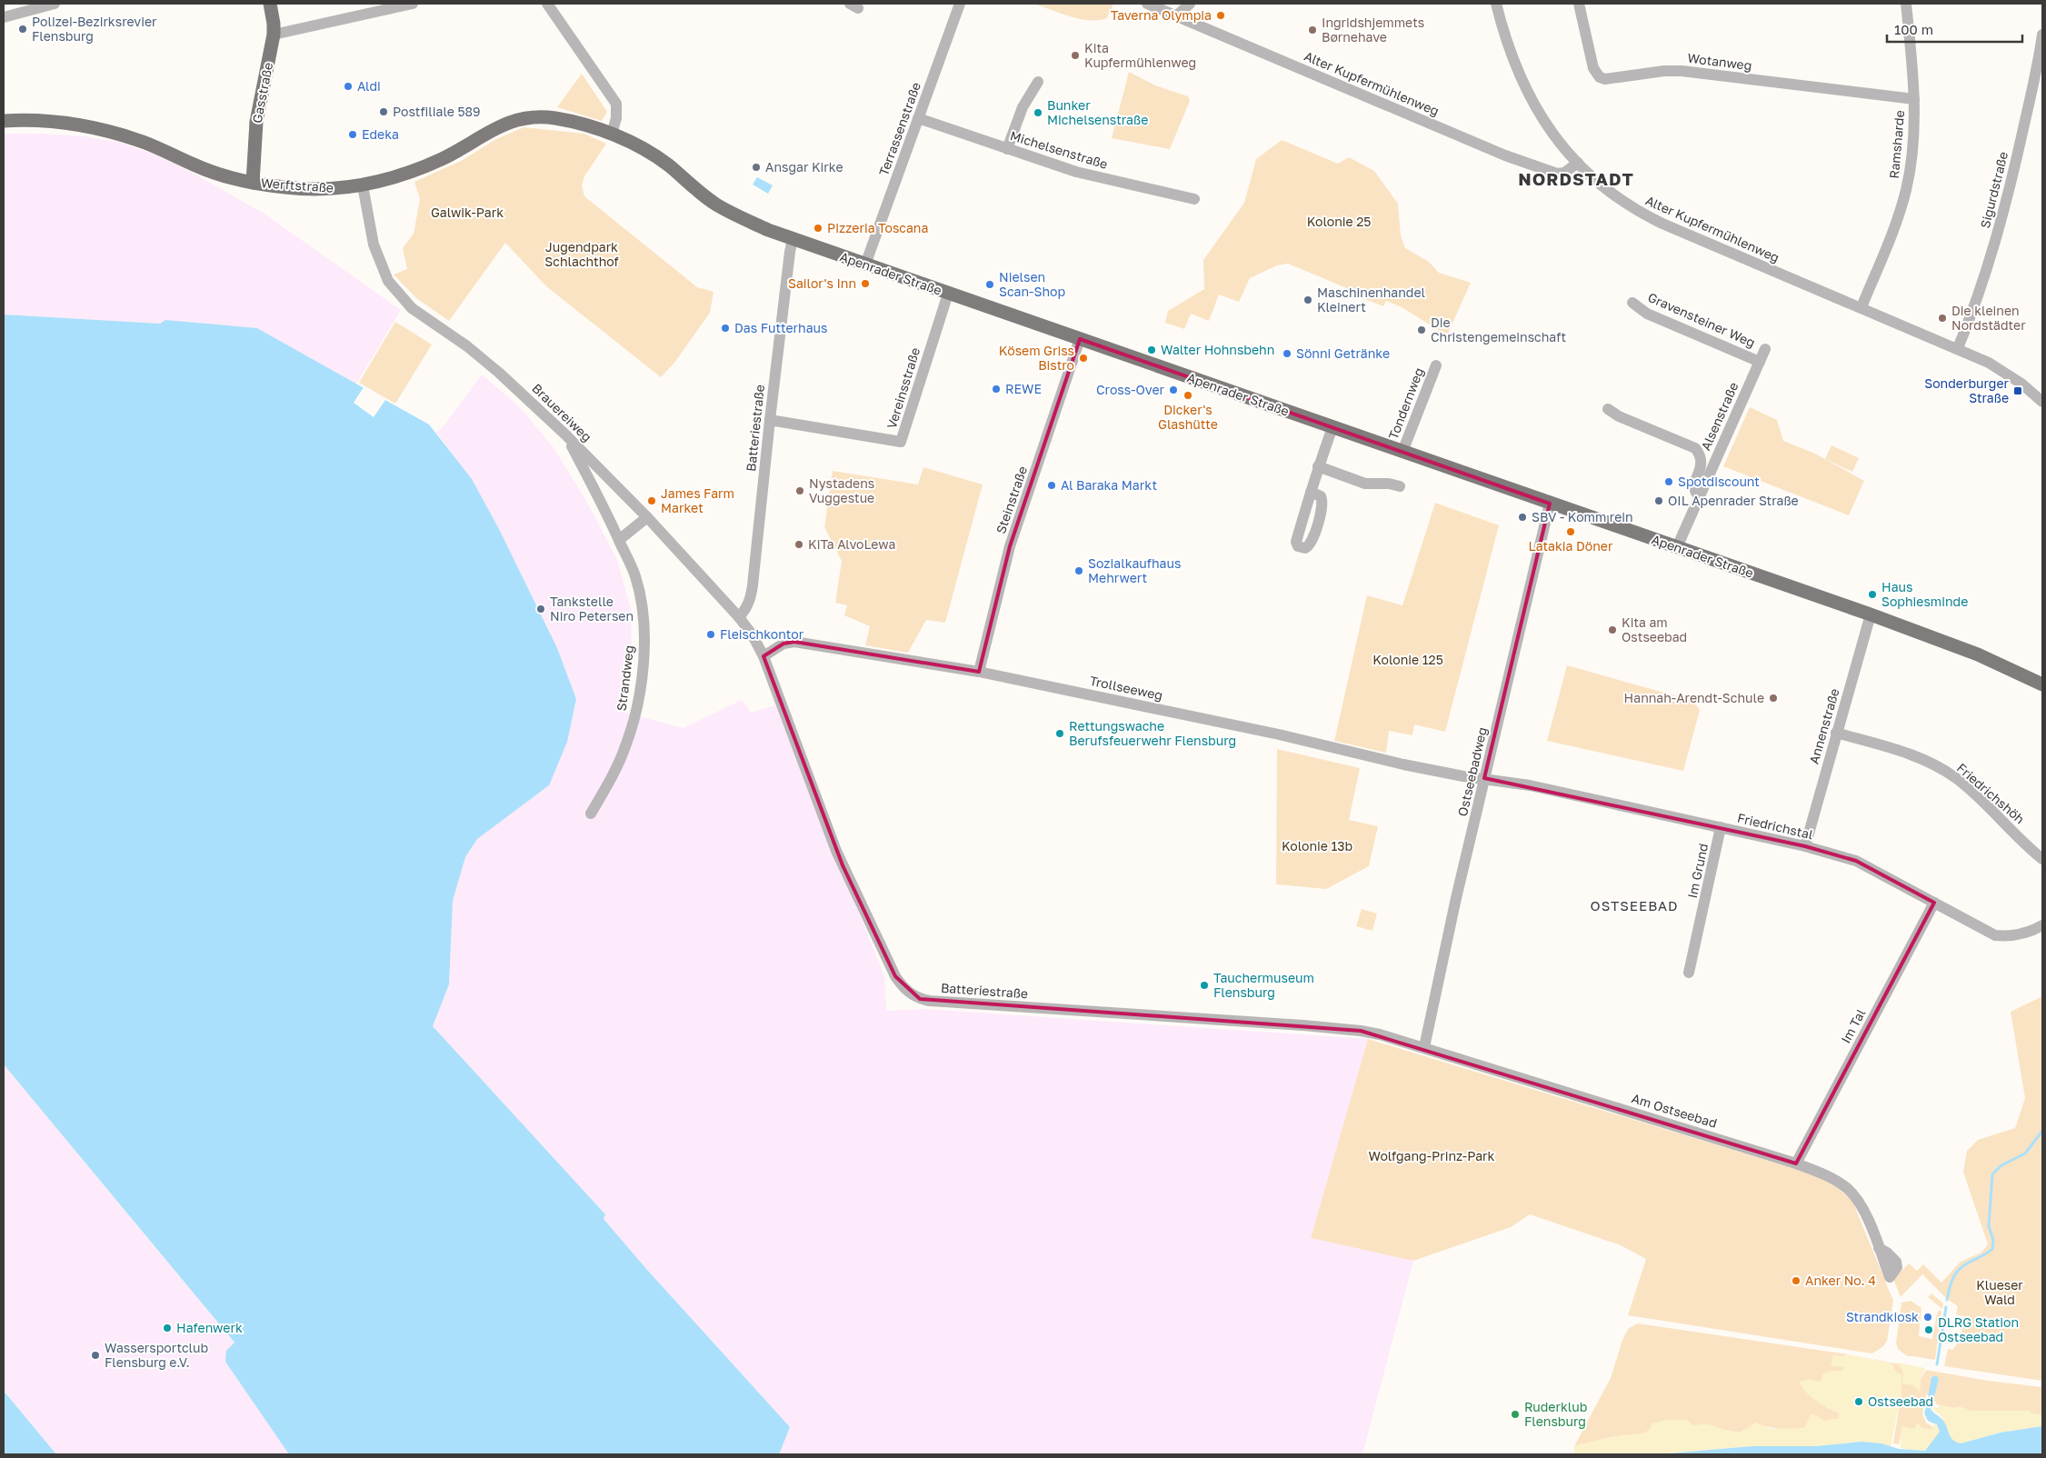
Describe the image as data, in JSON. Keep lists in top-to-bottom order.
{
  "streets": {
    "main road": ["Gasstraße", "Werftstraße", "Apenrader Straße"],
    "street": [
      "Wotanweg",
      "Alter Kupfermühlenweg",
      "Terrassenstraße",
      "Ramsharde",
      "Michelsenstraße",
      "Sigurdstraße",
      "Gravensteiner Weg",
      "Vereinsstraße",
      "Tondernweg",
      "Brauereiweg",
      "Alsenstraße",
      "Batteriestraße",
      "Steinstraße",
      "Strandweg",
      "Trollseeweg",
      "Annenstraße",
      "Ostseebadweg",
      "Friedrichshöh",
      "Friedrichstal",
      "Im Grund",
      "Im Tal",
      "Am Ostseebad"
    ]
  },
  "crossings": [
    ["Wotanweg", "Ramsharde"],
    ["Alter Kupfermühlenweg", "Ramsharde"],
    ["Alter Kupfermühlenweg", "Sigurdstraße"],
    ["Gasstraße", "Werftstraße"],
    ["Terrassenstraße", "Michelsenstraße"],
    ["Terrassenstraße", "Apenrader Straße"],
    ["Werftstraße", "Apenrader Straße"],
    ["Werftstraße", "Brauereiweg"],
    ["Apenrader Straße", "Vereinsstraße"],
    ["Apenrader Straße", "Tondernweg"],
    ["Apenrader Straße", "Alsenstraße"],
    ["Apenrader Straße", "Batteriestraße"],
    ["Apenrader Straße", "Steinstraße"],
    ["Apenrader Straße", "Annenstraße"],
    ["Apenrader Straße", "Ostseebadweg"],
    ["Gravensteiner Weg", "Alsenstraße"],
    ["Vereinsstraße", "Batteriestraße"],
    ["Brauereiweg", "Batteriestraße"],
    ["Brauereiweg", "Strandweg"],
    ["Brauereiweg", "Trollseeweg"],
    ["Batteriestraße", "Trollseeweg"],
    ["Batteriestraße", "Ostseebadweg"],
    ["Batteriestraße", "Am Ostseebad"],
    ["Steinstraße", "Trollseeweg"],
    ["Trollseeweg", "Ostseebadweg"],
    ["Trollseeweg", "Friedrichstal"],
    ["Annenstraße", "Friedrichshöh"],
    ["Annenstraße", "Friedrichstal"],
    ["Ostseebadweg", "Friedrichstal"],
    ["Ostseebadweg", "Am Ostseebad"],
    ["Friedrichstal", "Im Grund"],
    ["Friedrichstal", "Im Tal"],
    ["Im Tal", "Am Ostseebad"]
  ],
  "districts": ["NORDSTADT", "OSTSEEBAD"],
  "parks": [
    "Galwik-Park",
    "Kolonie 25",
    "Jugendpark Schlachthof",
    "Kolonie 125",
    "Kolonie 13b",
    "Wolfgang-Prinz-Park",
    "Klueser Wald"
  ],
  "places": {
    "other": [
      "Taverna Olympia",
      "Polizei-Bezirksrevier Flensburg",
      "Ingridshjemmets Børnehave",
      "Kita Kupfermühlenweg",
      "Aldi",
      "Postfiliale 589",
      "Bunker Michelsenstraße",
      "Edeka",
      "Ansgar Kirke",
      "Pizzeria Toscana",
      "Sailor's Inn",
      "Nielsen Scan-Shop",
      "Maschinenhandel Kleinert",
      "Die kleinen Nordstädter",
      "Das Futterhaus",
      "Die Christengemeinschaft",
      "Walter Hohnsbehn",
      "Sönni Getränke",
      "Kösem Griss Bistro",
      "REWE",
      "Cross-Over",
      "Dicker's Glashütte",
      "Spotdiscount",
      "Al Baraka Markt",
      "Nystadens Vuggestue",
      "James Farm Market",
      "OIL Apenrader Straße",
      "SBV - Komm rein",
      "Latakia Döner",
      "KiTa AlvoLewa",
      "Sozialkaufhaus Mehrwert",
      "Haus Sophiesminde",
      "Tankstelle Niro Petersen",
      "Kita am Ostseebad",
      "Fleischkontor",
      "Hannah-Arendt-Schule",
      "Rettungswache Berufsfeuerwehr Flensburg",
      "Tauchermuseum Flensburg",
      "Anker No. 4",
      "Strandkiosk",
      "Hafenwerk",
      "DLRG Station Ostseebad",
      "Wassersportclub Flensburg e.V.",
      "Ostseebad",
      "Ruderklub Flensburg"
    ],
    "transit": ["Sonderburger Straße"]
  },
  "scale_bar": "100 m"
}
